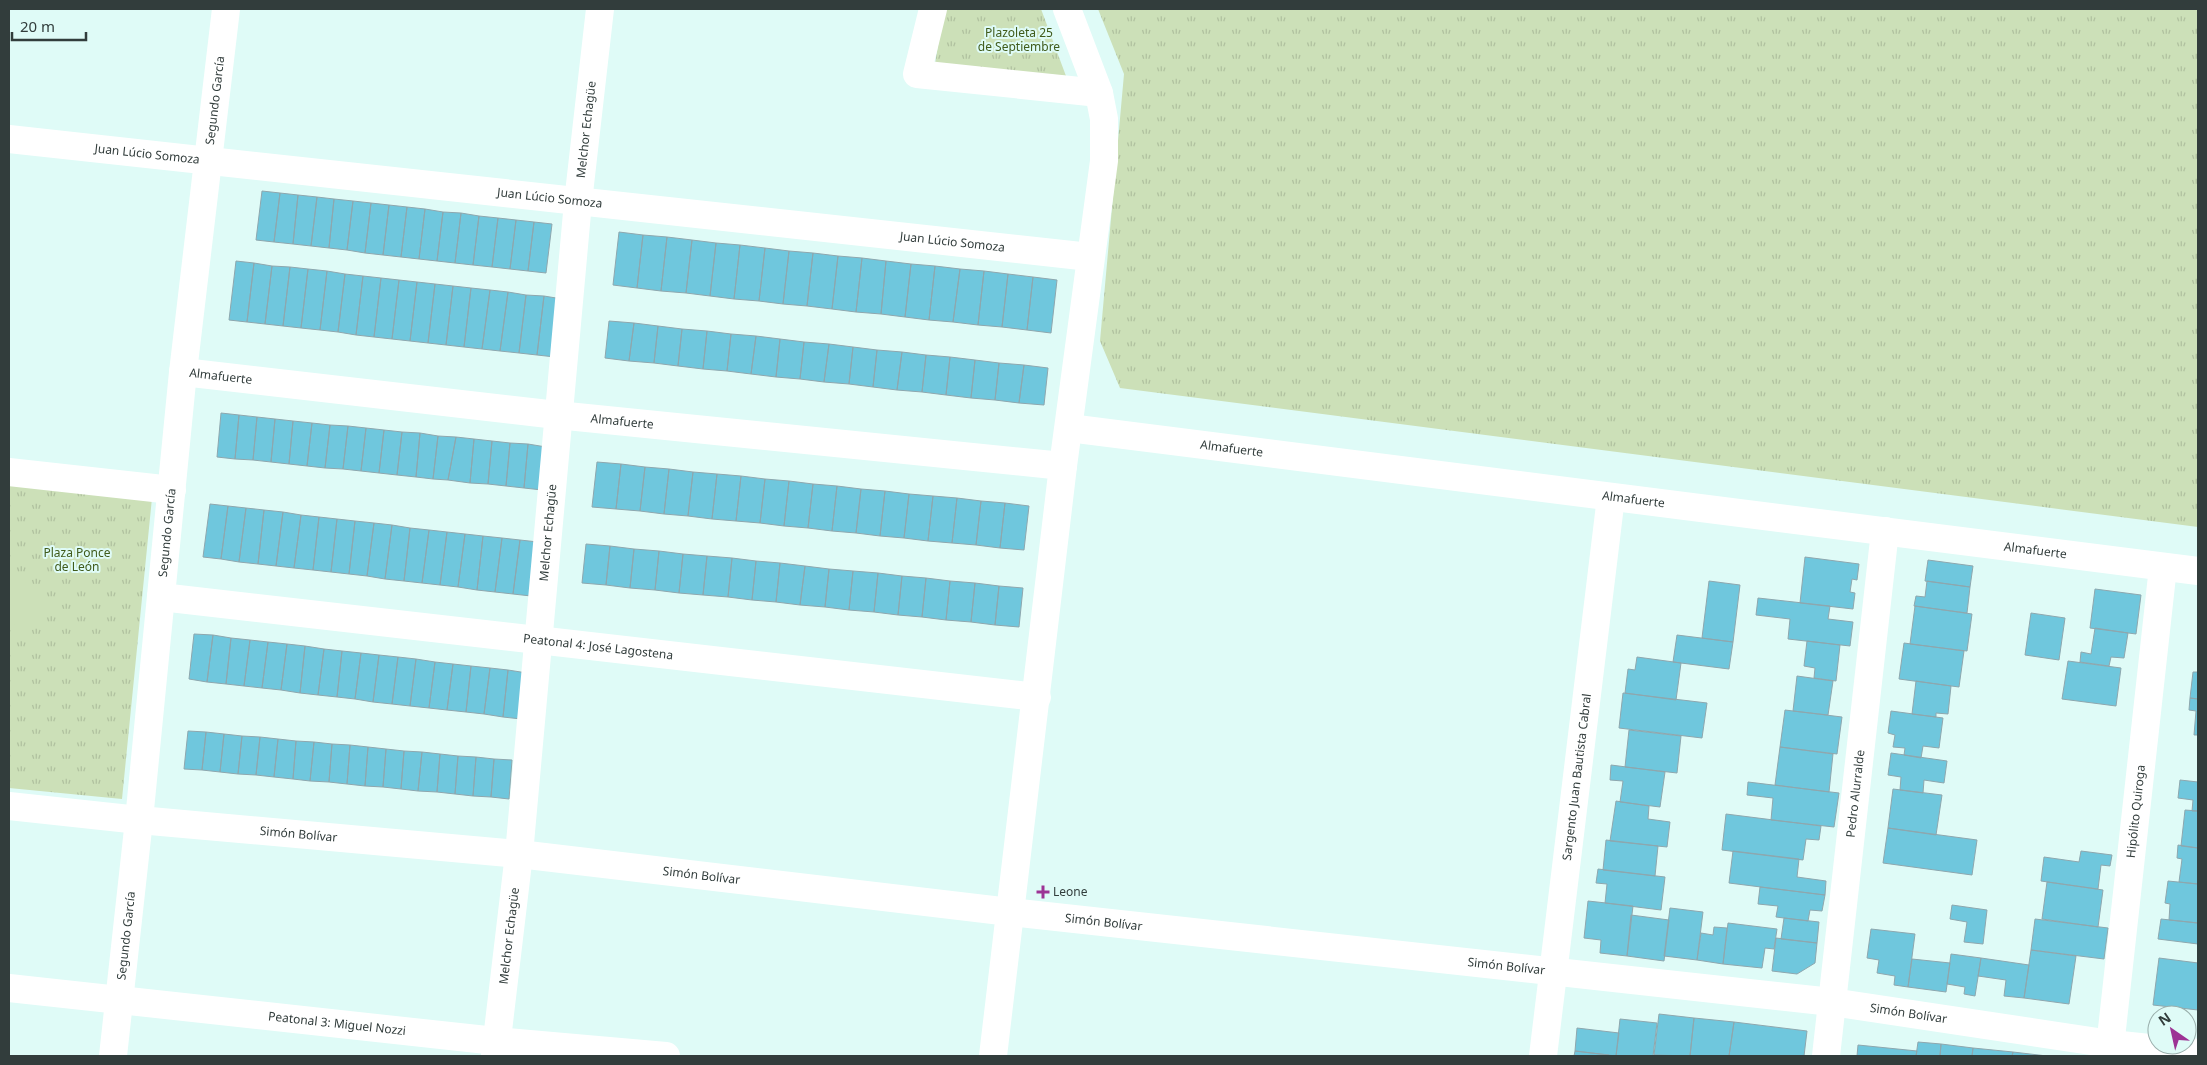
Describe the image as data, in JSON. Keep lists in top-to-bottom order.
{
  "streets": {
    "street": [
      "Segundo García",
      "Melchor Echagüe",
      "Juan Lúcio Somoza",
      "Almafuerte",
      "Peatonal 4: José Lagostena",
      "Sargento Juan Bautista Cabral",
      "Pedro Alurralde",
      "Hipólito Quiroga",
      "Simón Bolívar",
      "Peatonal 3: Miguel Nozzi"
    ]
  },
  "crossings": [
    ["Segundo García", "Juan Lúcio Somoza"],
    ["Segundo García", "Almafuerte"],
    ["Segundo García", "Peatonal 4: José Lagostena"],
    ["Segundo García", "Simón Bolívar"],
    ["Segundo García", "Peatonal 3: Miguel Nozzi"],
    ["Melchor Echagüe", "Juan Lúcio Somoza"],
    ["Melchor Echagüe", "Almafuerte"],
    ["Melchor Echagüe", "Peatonal 4: José Lagostena"],
    ["Melchor Echagüe", "Simón Bolívar"],
    ["Melchor Echagüe", "Peatonal 3: Miguel Nozzi"],
    ["Almafuerte", "Sargento Juan Bautista Cabral"],
    ["Almafuerte", "Pedro Alurralde"],
    ["Almafuerte", "Hipólito Quiroga"],
    ["Sargento Juan Bautista Cabral", "Simón Bolívar"],
    ["Pedro Alurralde", "Simón Bolívar"],
    ["Hipólito Quiroga", "Simón Bolívar"]
  ],
  "parks": ["Plazoleta 25 de Septiembre", "Plaza Ponce de León"],
  "places": {
    "health": ["Leone"]
  },
  "scale_bar": "20 m",
  "north": "top left"
}
